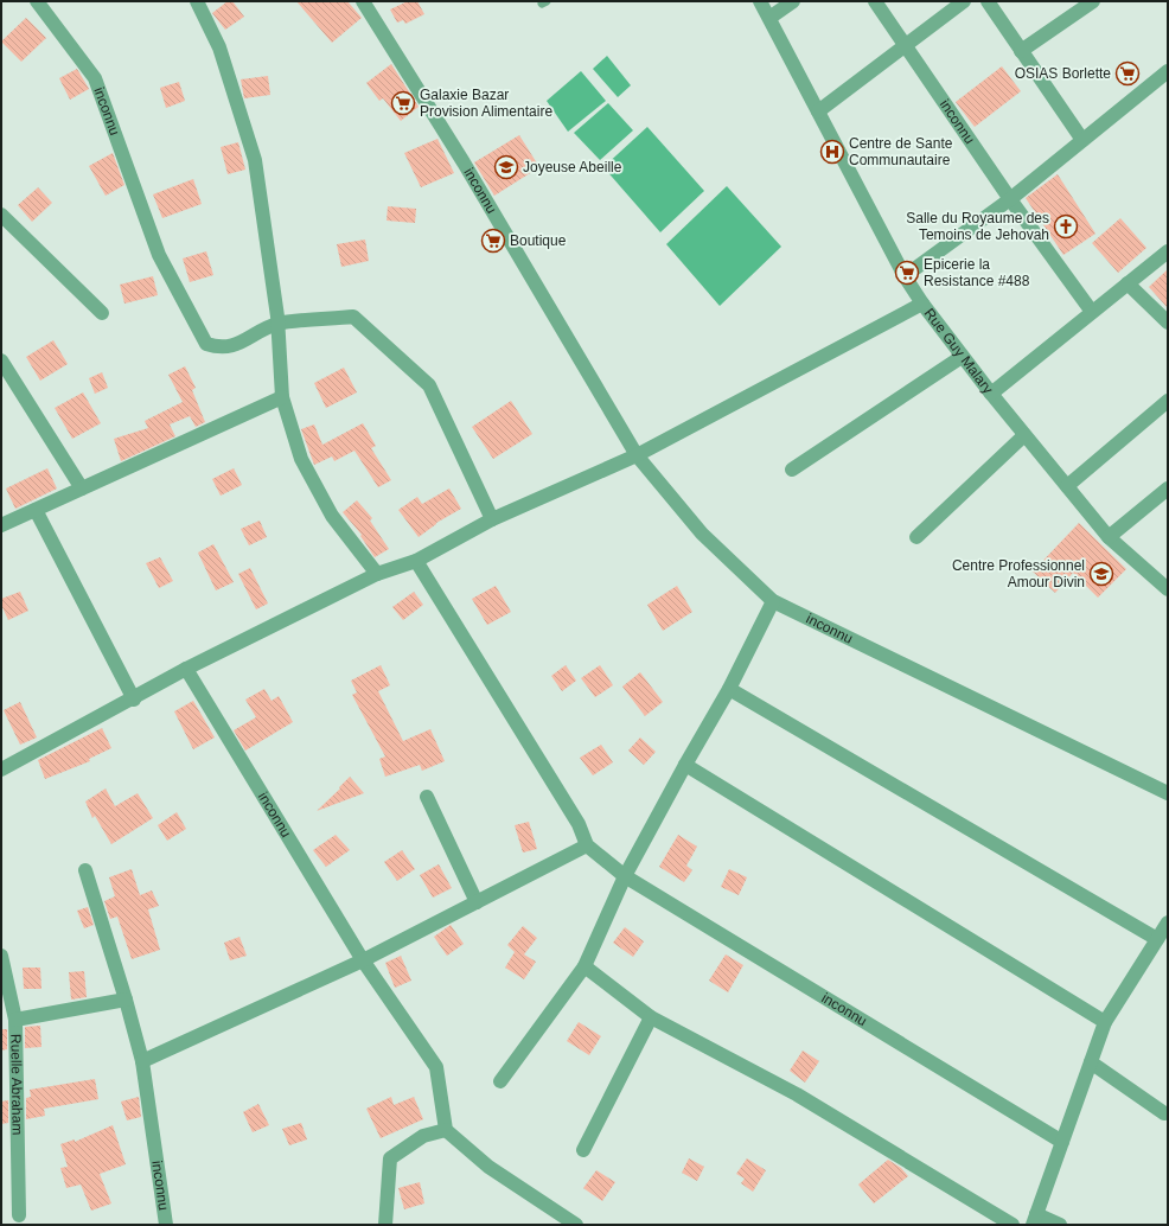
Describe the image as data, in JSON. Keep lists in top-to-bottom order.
{
  "streets": {
    "street": ["inconnu", "Rue Guy Malary", "Ruelle Abraham"]
  },
  "places": {
    "supermarket": [
      "OSIAS Borlette",
      "Galaxie Bazar Provision Alimentaire",
      "Boutique",
      "Epicerie la Resistance #488"
    ],
    "hospital": ["Centre de Sante Communautaire"],
    "school or university": ["Joyeuse Abeille", "Centre Professionnel Amour Divin"],
    "church": ["Salle du Royaume des Temoins de Jehovah"]
  }
}
